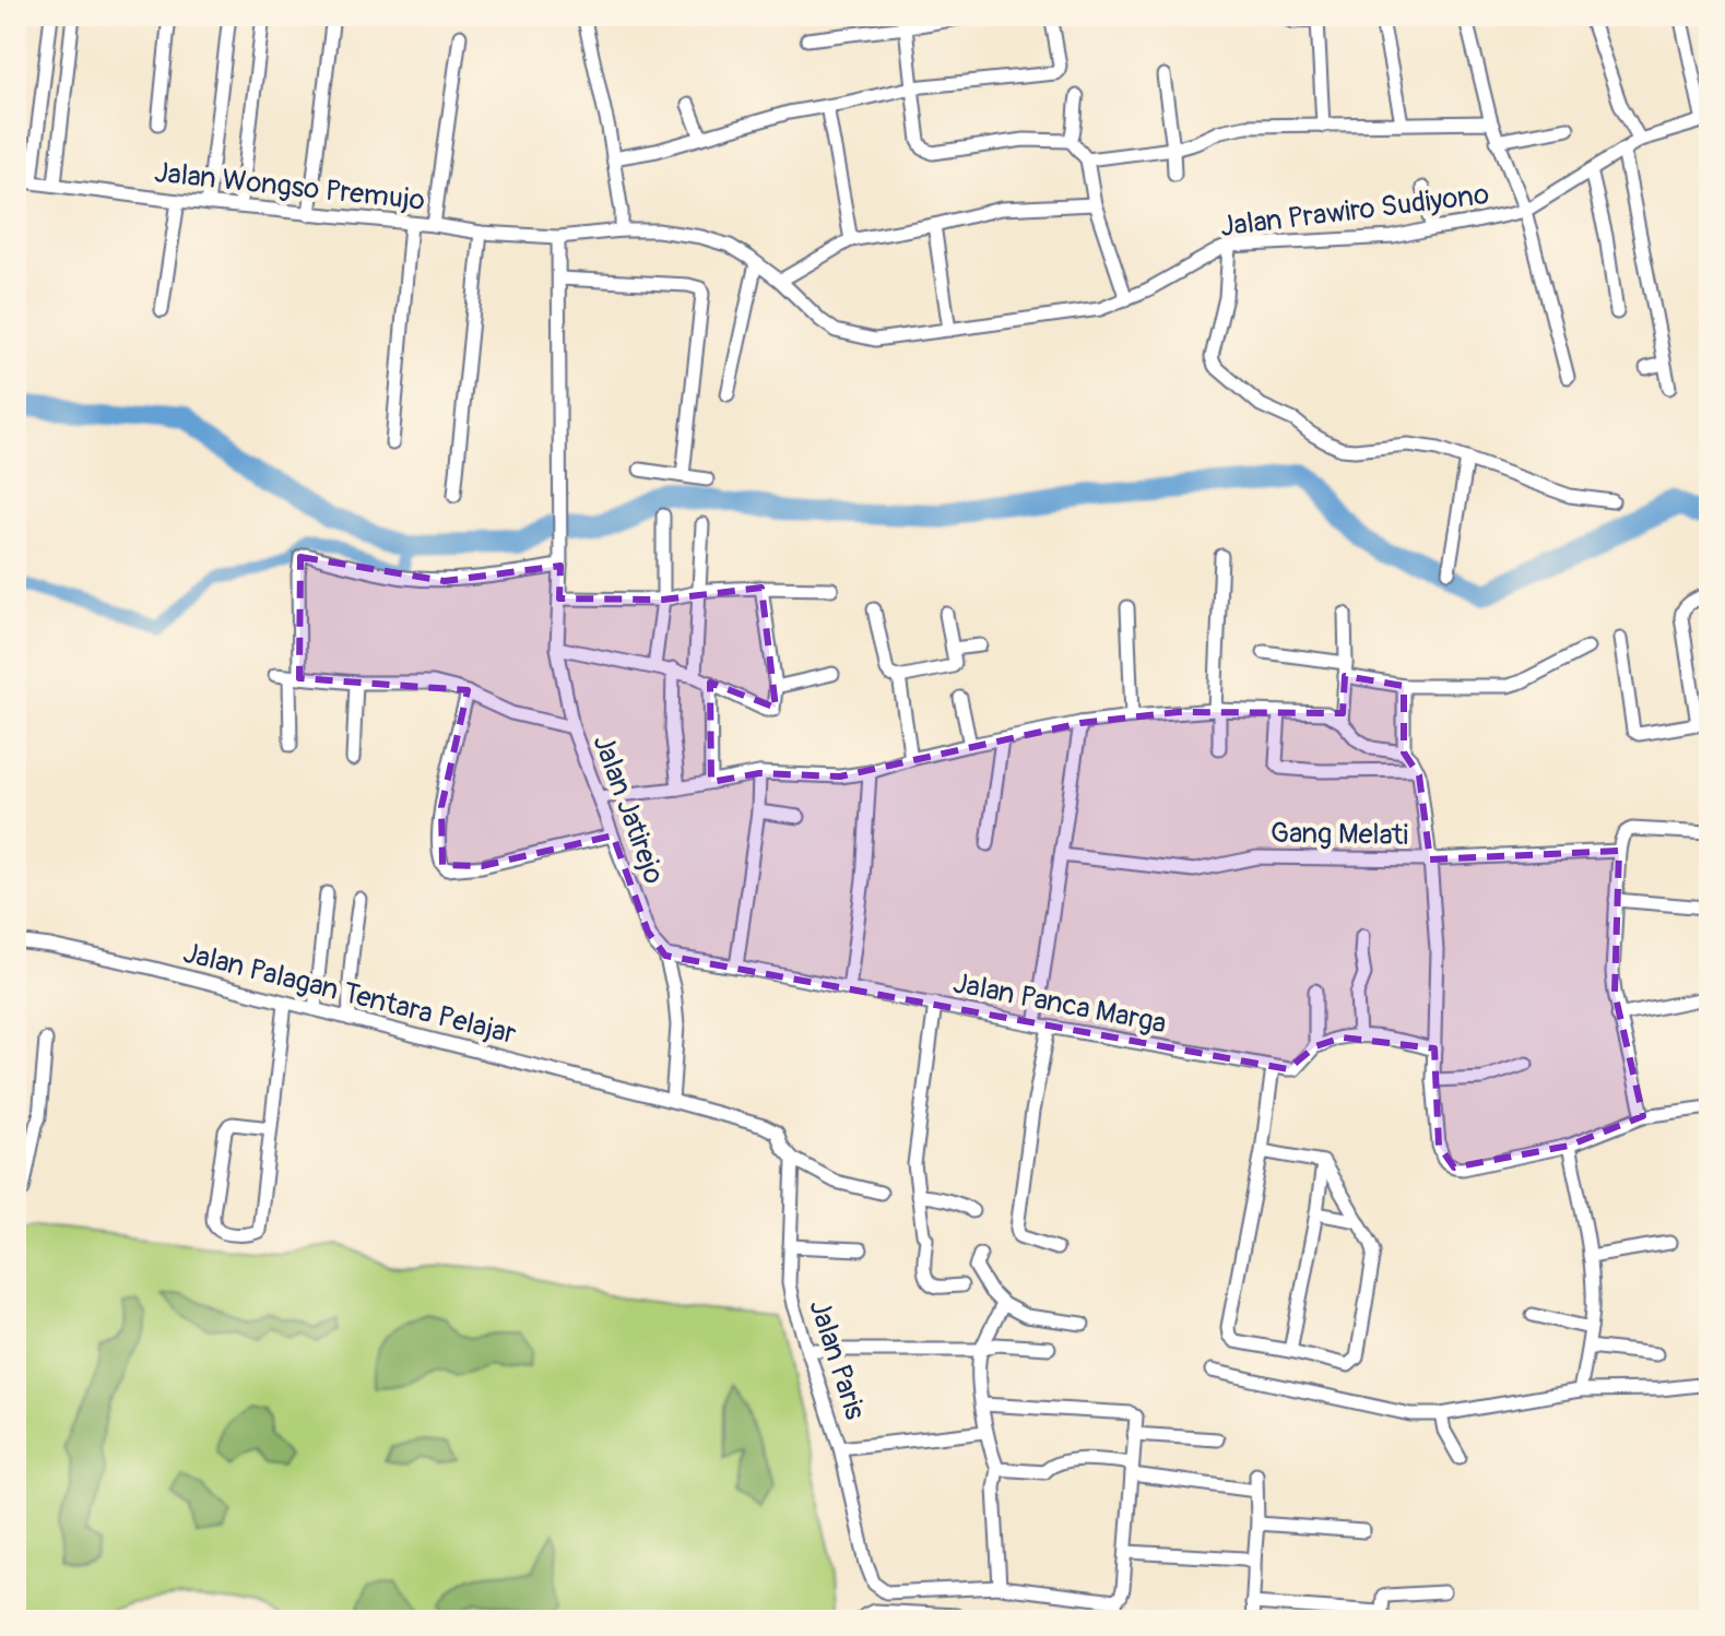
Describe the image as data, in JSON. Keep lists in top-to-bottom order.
{
  "streets": {
    "street": [
      "Jalan Wongso Premujo",
      "Jalan Prawiro Sudiyono",
      "Jalan Jatirejo",
      "Gang Melati",
      "Jalan Palagan Tentara Pelajar",
      "Jalan Panca Marga",
      "Jalan Paris"
    ]
  },
  "crossings": [
    ["Jalan Wongso Premujo", "Jalan Prawiro Sudiyono"],
    ["Jalan Jatirejo", "Jalan Palagan Tentara Pelajar"],
    ["Jalan Jatirejo", "Jalan Panca Marga"]
  ]
}
